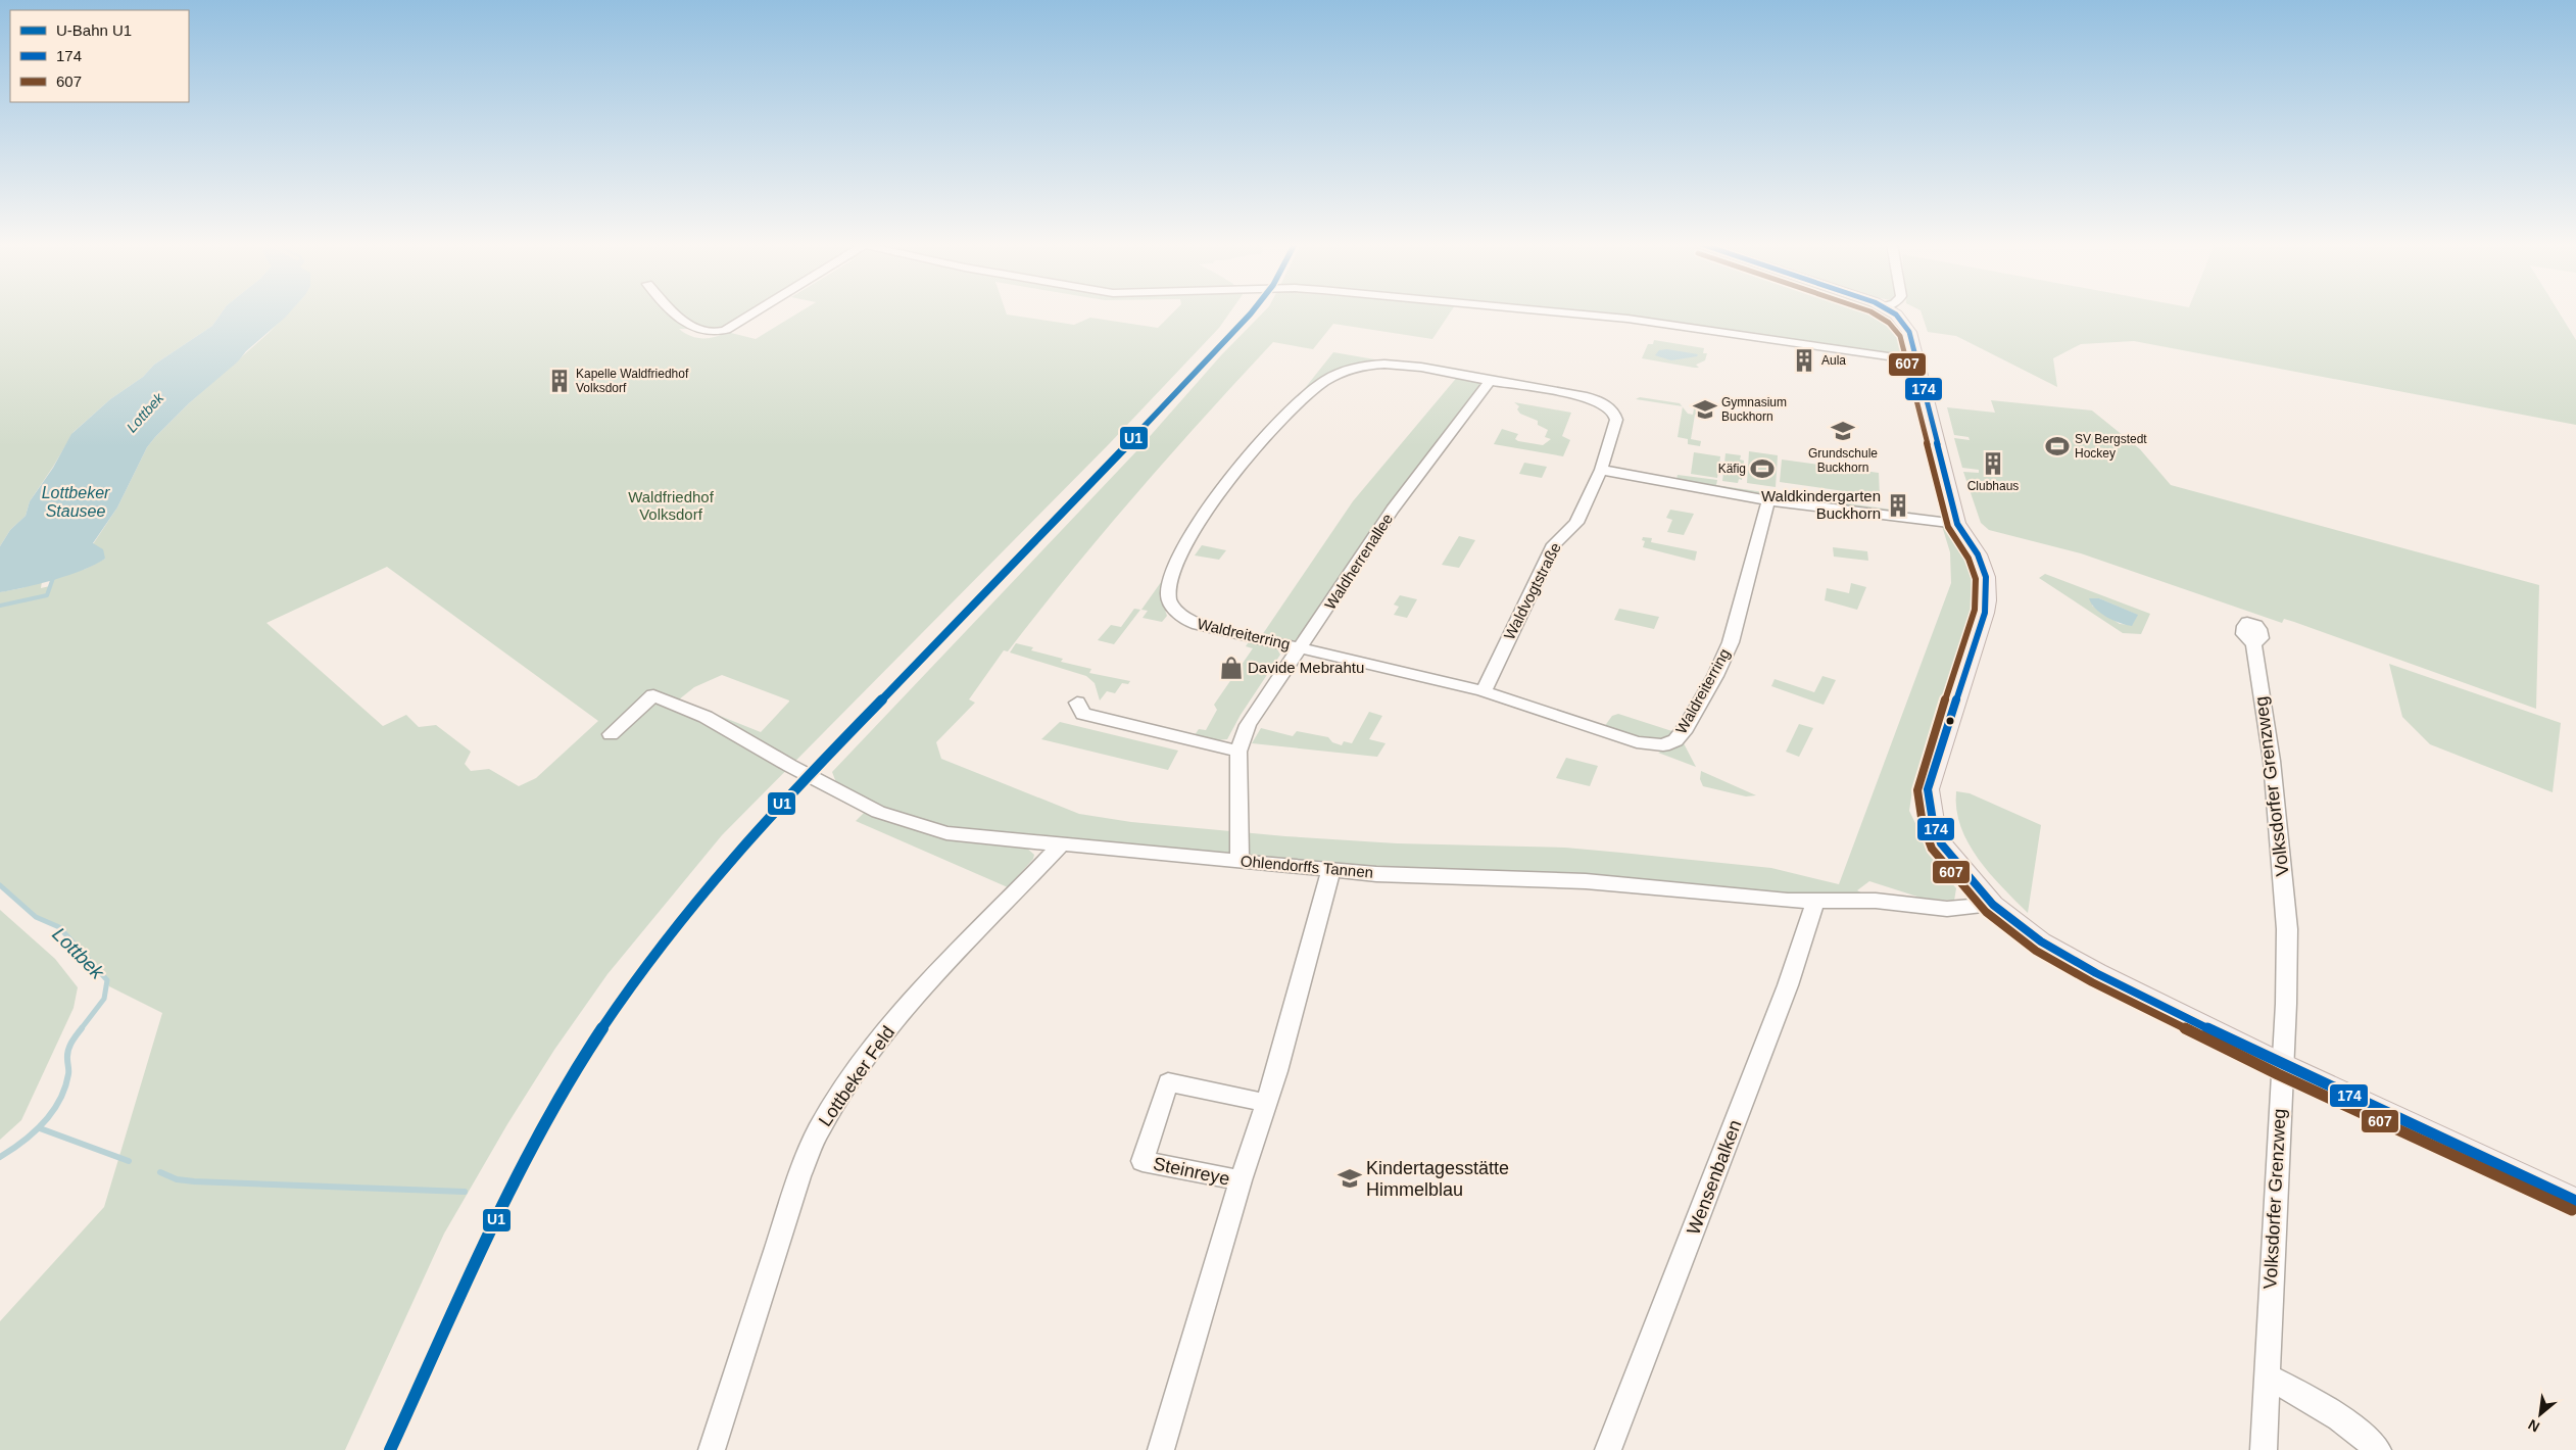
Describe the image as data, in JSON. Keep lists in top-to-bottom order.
{
  "streets": {
    "street": [
      "Waldherrenallee",
      "Waldvogtstraße",
      "Waldreiterring",
      "Volksdorfer Grenzweg",
      "Ohlendorffs Tannen",
      "Lottbeker Feld",
      "Steinreye",
      "Wensenbalken"
    ]
  },
  "crossings": [
    ["Waldherrenallee", "Waldreiterring"],
    ["Waldherrenallee", "Ohlendorffs Tannen"],
    ["Waldvogtstraße", "Waldreiterring"],
    ["Ohlendorffs Tannen", "Lottbeker Feld"],
    ["Ohlendorffs Tannen", "Steinreye"],
    ["Ohlendorffs Tannen", "Wensenbalken"]
  ],
  "water": ["Lottbek", "Lottbeker Stausee"],
  "parks": ["Waldfriedhof Volksdorf"],
  "places": {
    "building": [
      "Aula",
      "Kapelle Waldfriedhof Volksdorf",
      "Clubhaus",
      "Waldkindergarten Buckhorn"
    ],
    "school or university": ["Gymnasium Buckhorn", "Grundschule Buckhorn", "Kindertagesstätte Himmelblau"],
    "sports": ["SV Bergstedt Hockey", "Käfig"],
    "shop": ["Davide Mebrahtu"]
  },
  "lines": ["metro line U1", "transit line 174", "transit line 607"],
  "legend": ["U-Bahn U1", "174", "607"],
  "north": "bottom left"
}
